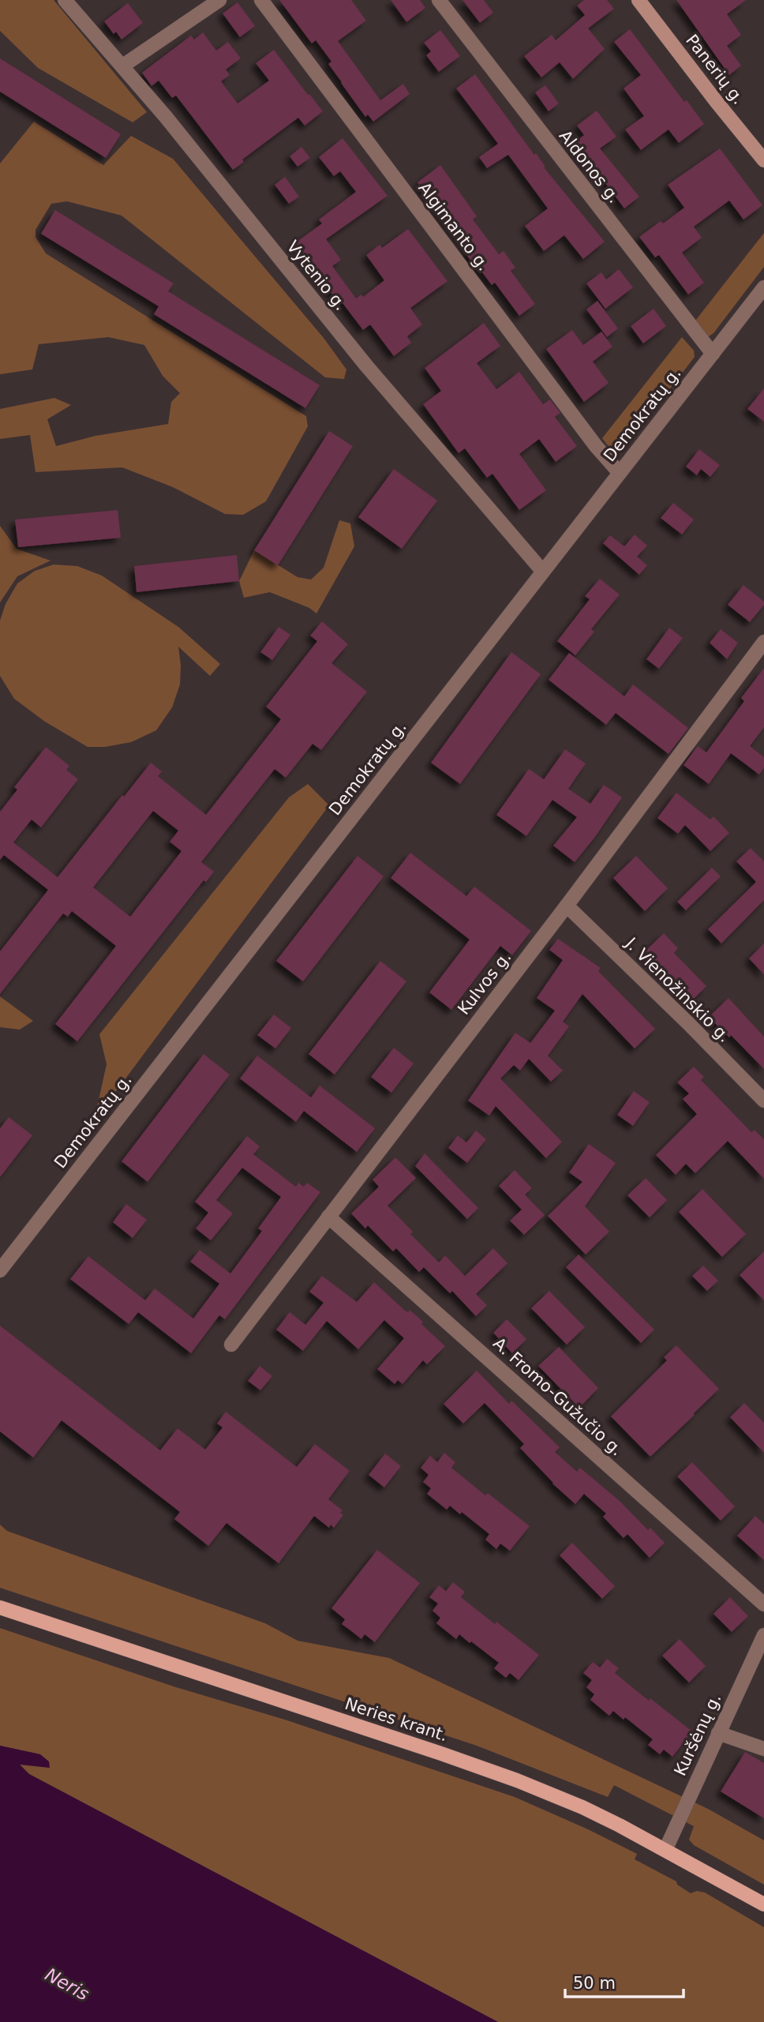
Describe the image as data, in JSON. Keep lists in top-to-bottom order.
{
  "streets": {
    "main road": ["Panerių g.", "Neries krant."],
    "street": [
      "Aldonos g.",
      "Algimanto g.",
      "Vytenio g.",
      "Demokratų g.",
      "Kulvos g.",
      "J. Vienožinskio g.",
      "A. Fromo-Gužučio g.",
      "Kuršėnų g."
    ]
  },
  "crossings": [
    ["Aldonos g.", "Demokratų g."],
    ["Algimanto g.", "Demokratų g."],
    ["Vytenio g.", "Demokratų g."],
    ["Kulvos g.", "J. Vienožinskio g."],
    ["Kulvos g.", "A. Fromo-Gužučio g."],
    ["Neries krant.", "Kuršėnų g."]
  ],
  "water": ["Neris"],
  "scale_bar": "50 m"
}
